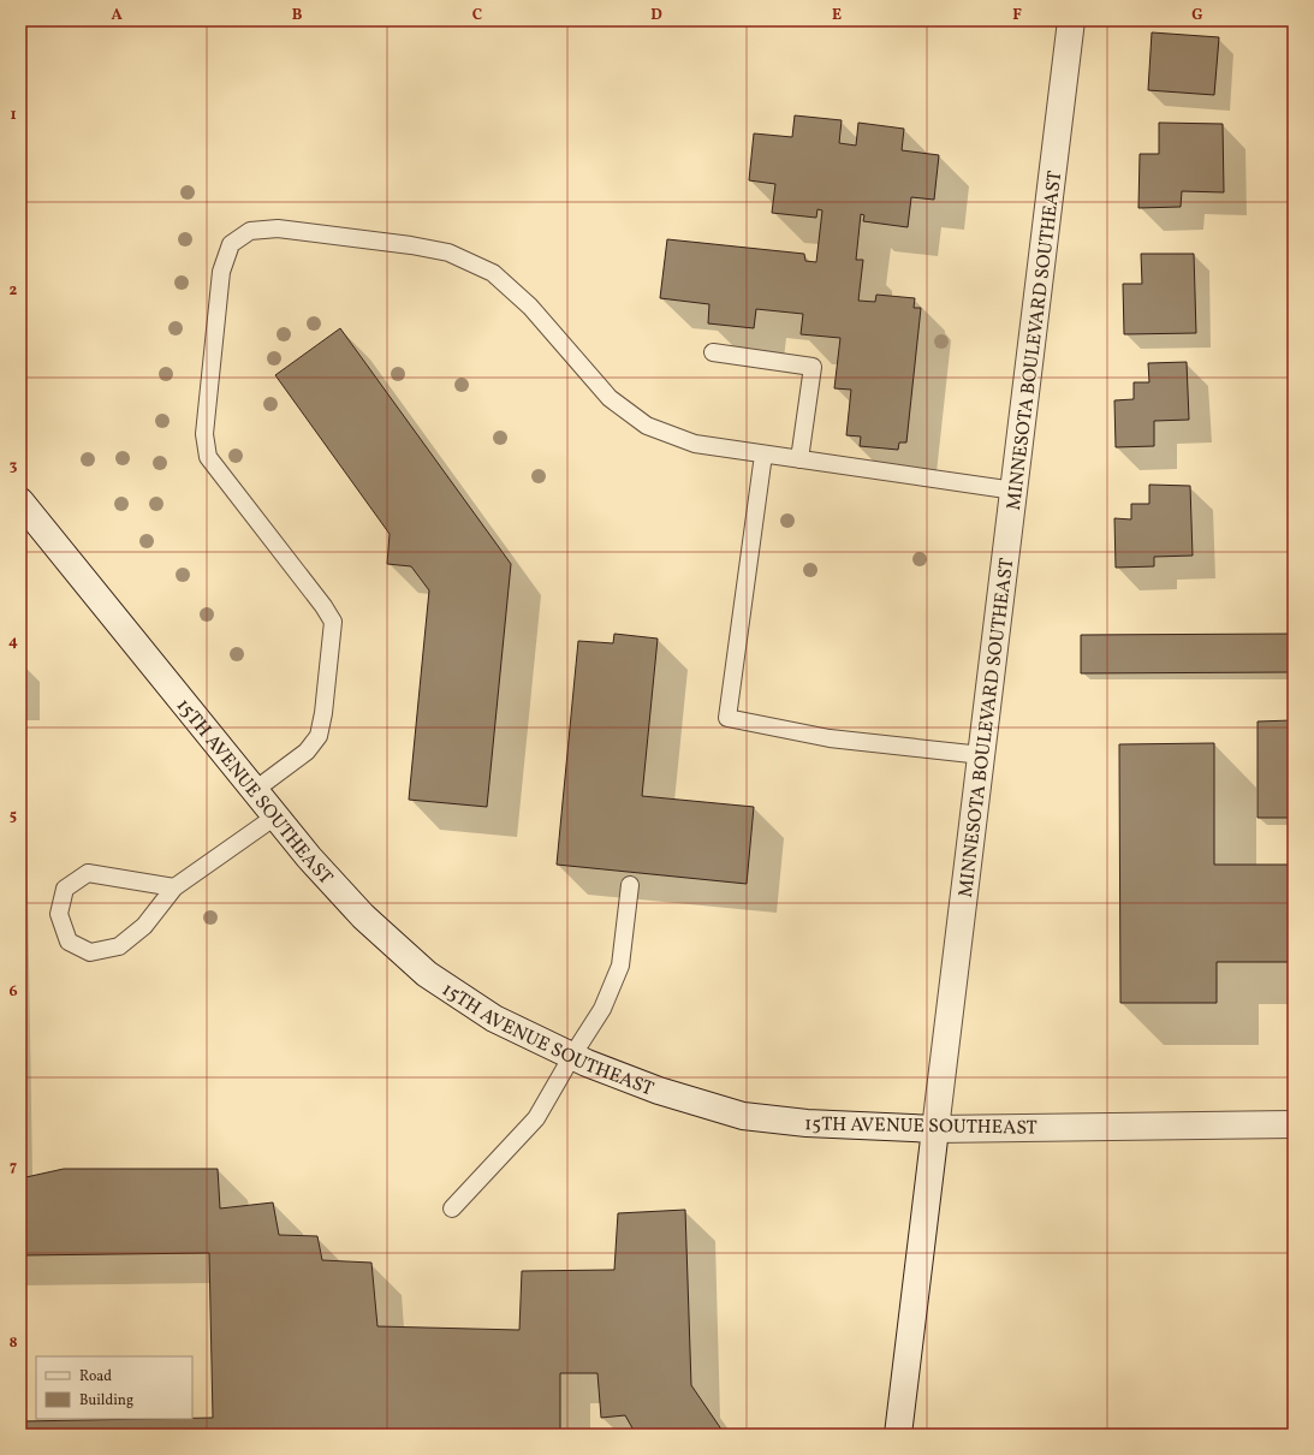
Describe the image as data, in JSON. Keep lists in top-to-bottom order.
{
  "streets": {
    "street": ["MINNESOTA BOULEVARD SOUTHEAST", "15TH AVENUE SOUTHEAST"]
  },
  "crossings": [
    ["MINNESOTA BOULEVARD SOUTHEAST", "15TH AVENUE SOUTHEAST"]
  ],
  "legend": ["Road", "Building"],
  "grid": {
    "columns": [
      "A",
      "B",
      "C",
      "D",
      "E",
      "F",
      "G"
    ],
    "rows": [
      "1",
      "2",
      "3",
      "4",
      "5",
      "6",
      "7",
      "8"
    ]
  }
}
